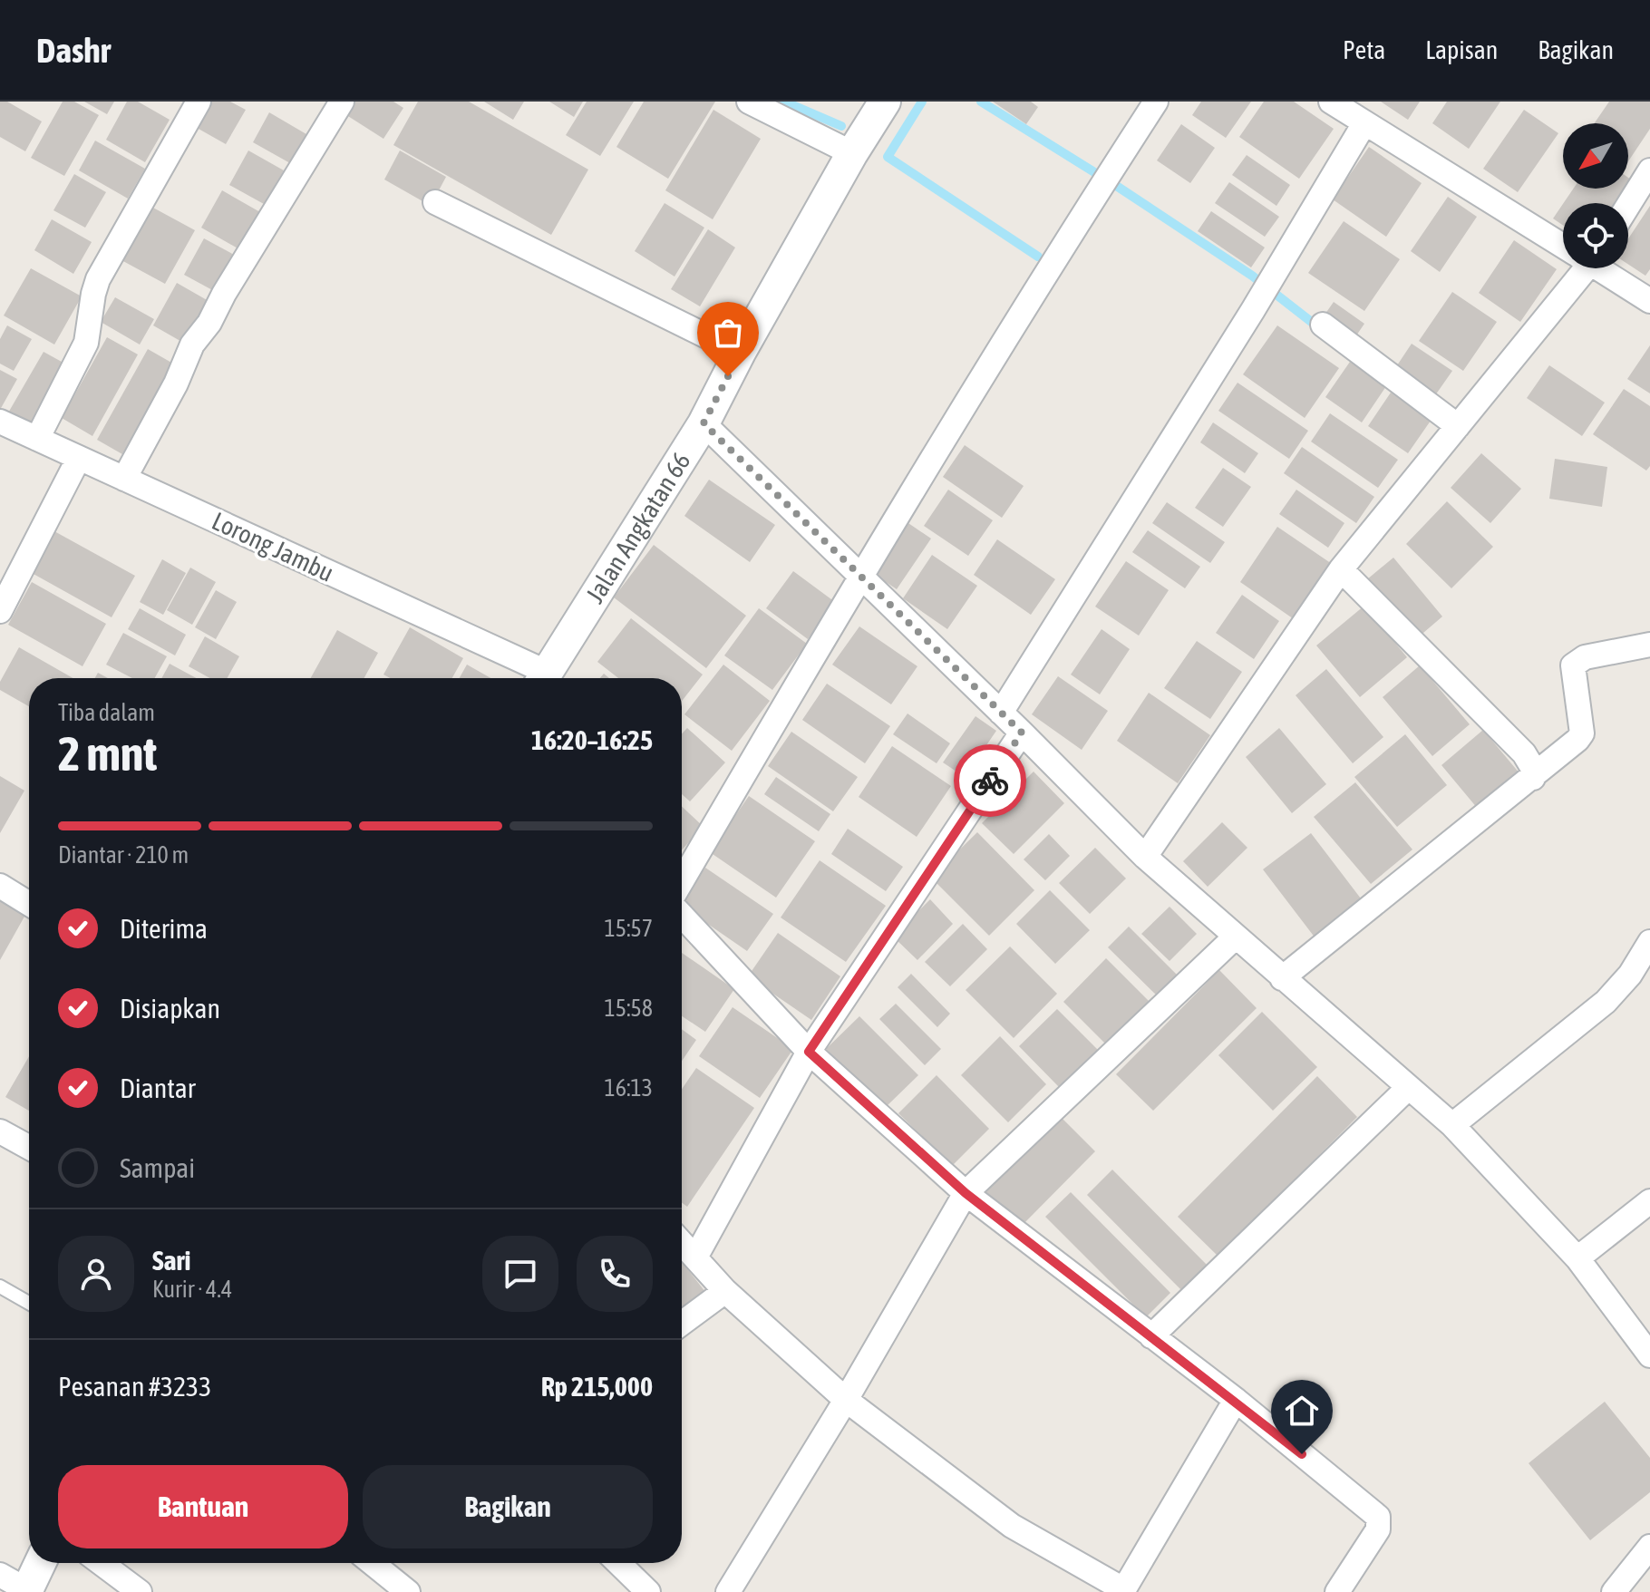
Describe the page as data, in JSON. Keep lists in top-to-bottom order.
{
  "streets": {
    "street": ["Jalan Angkatan 66", "Lorong Jambu"]
  },
  "north": "bottom left",
  "page": {
    "header": "Dashr",
    "nav": ["Peta", "Lapisan", "Bagikan"],
    "heading": ["2 mnt", "Tiba dalam", "16:20–16:25"],
    "panel": [
      "Sari",
      "Kurir · 4.4",
      "Pesanan #3233",
      "Rp 215,000"
    ],
    "bar": "Diantar · 210 m",
    "list": [
      ["Diterima", "15:57"],
      ["Disiapkan", "15:58"],
      ["Diantar", "16:13"],
      "Sampai"
    ],
    "buttons": ["Bantuan", "Bagikan"]
  }
}
